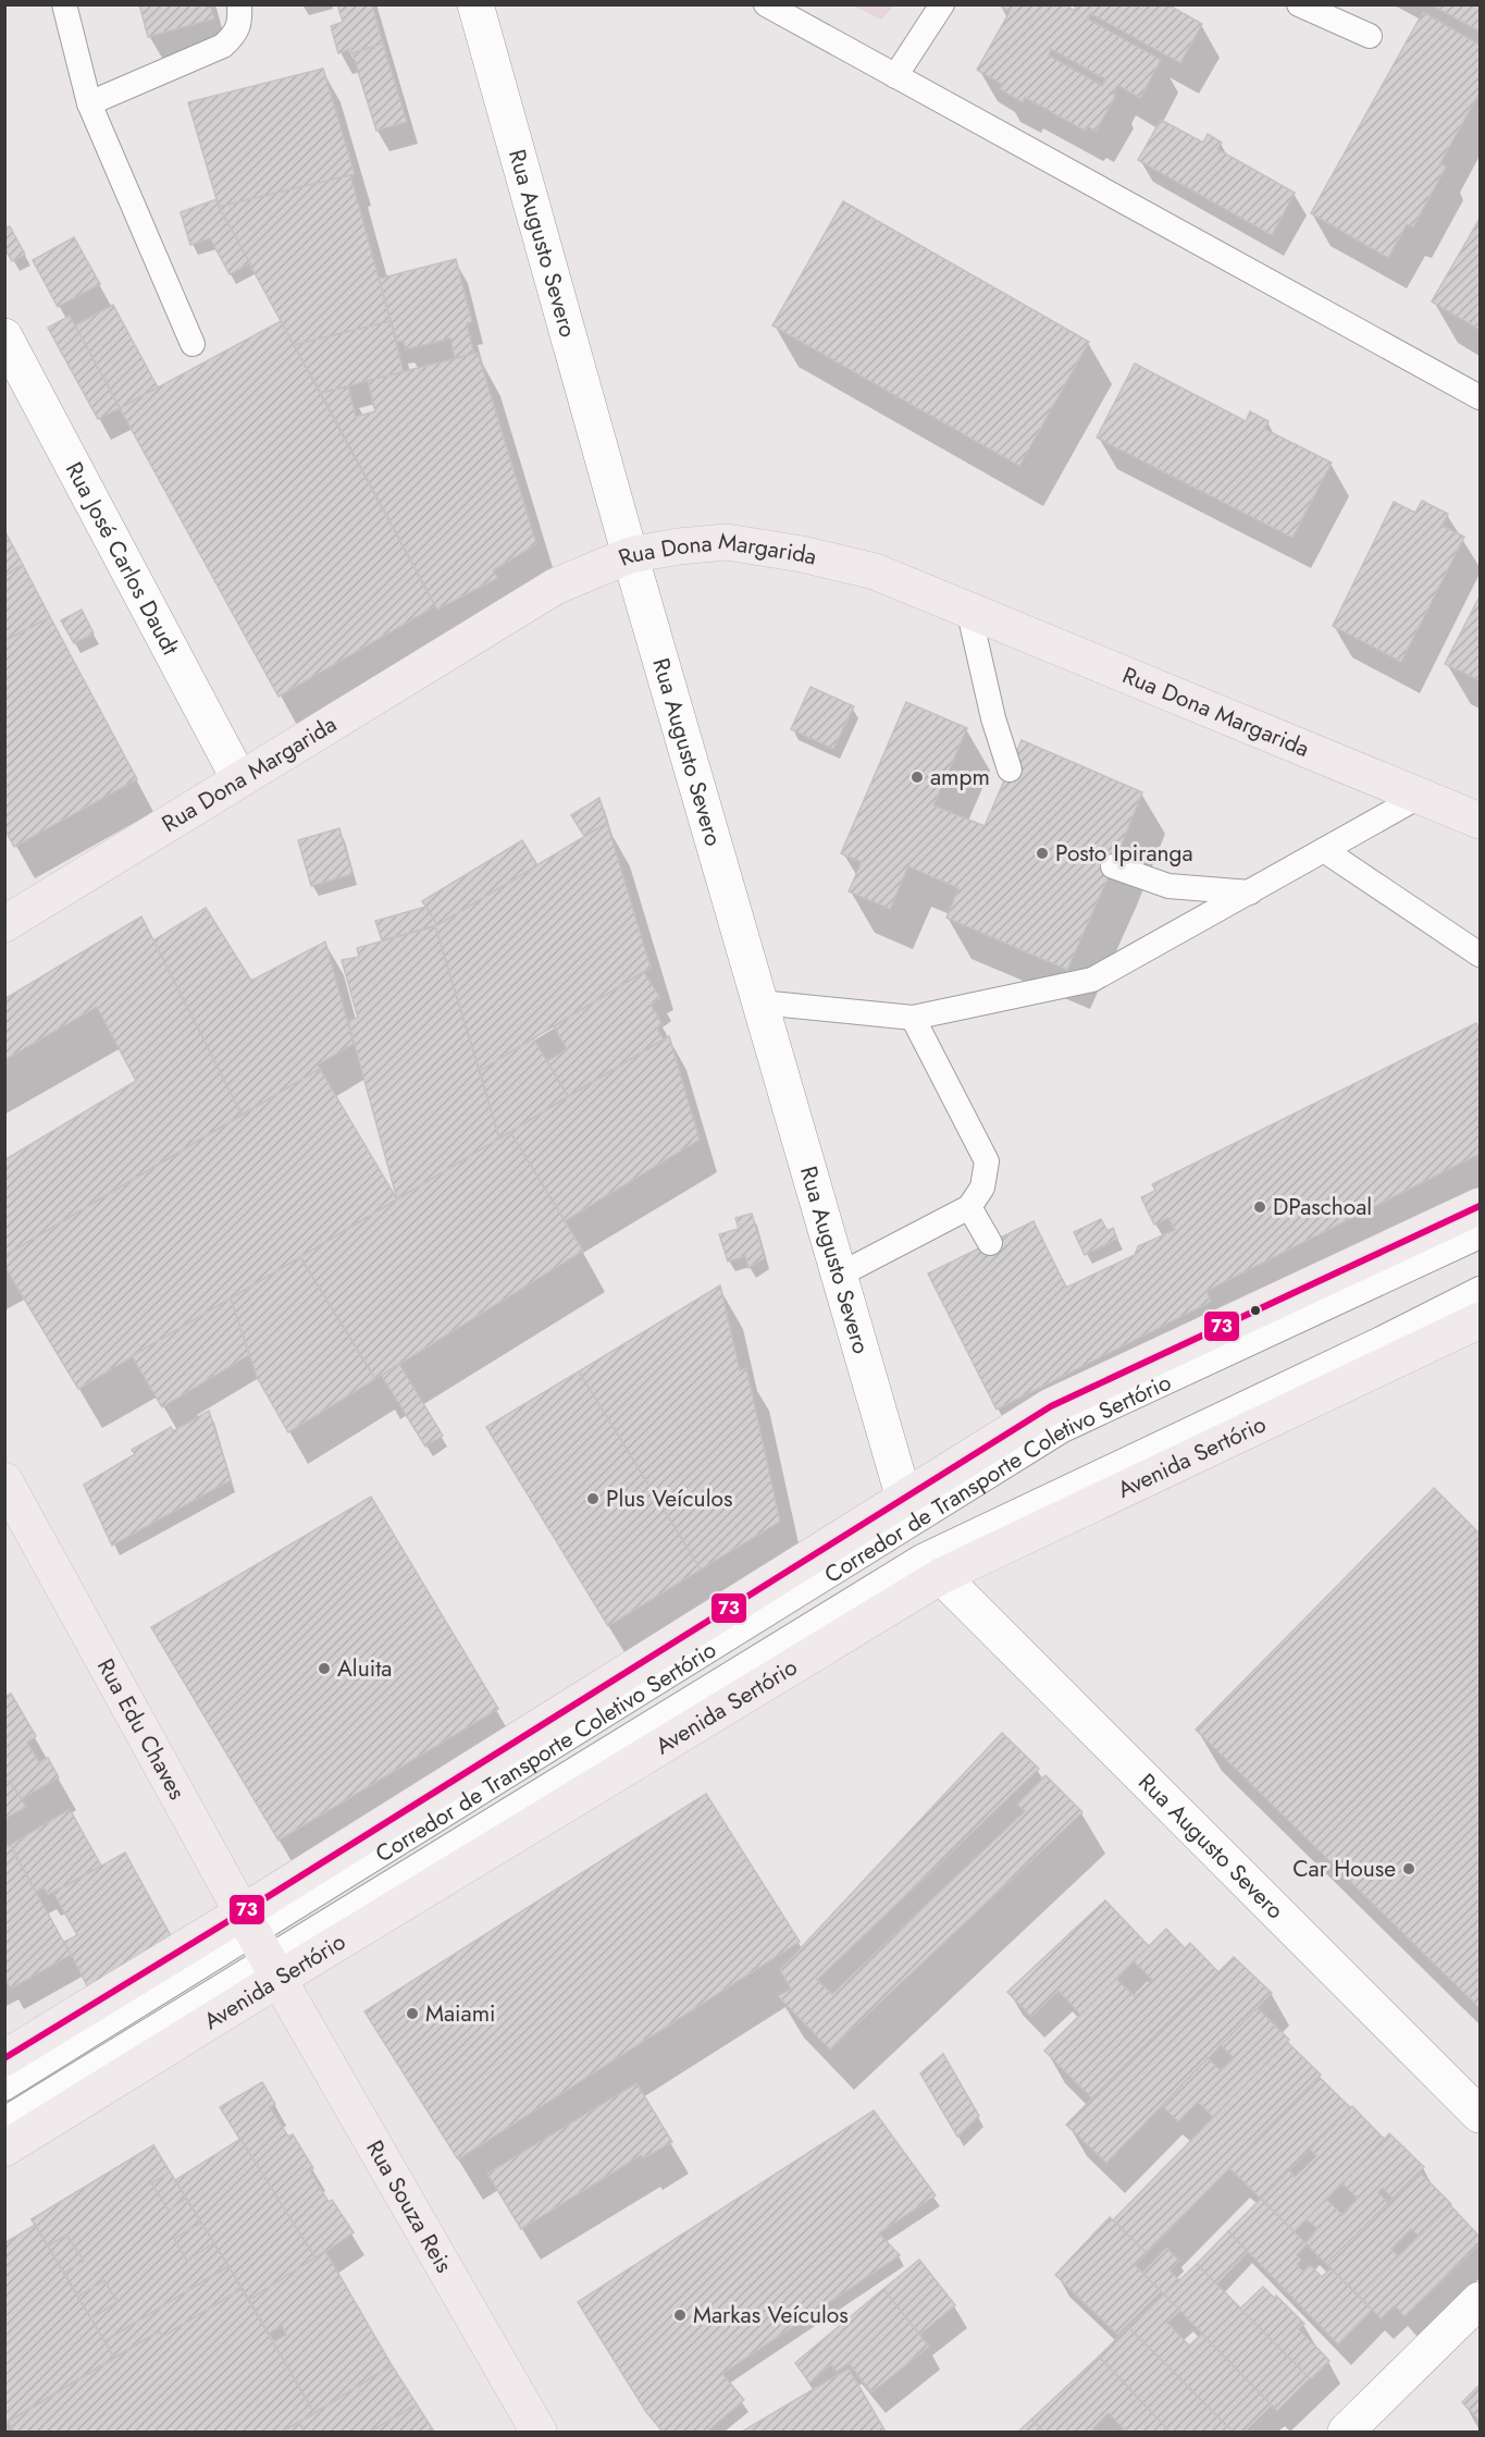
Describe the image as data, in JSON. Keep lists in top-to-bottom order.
{
  "streets": {
    "main road": [
      "Rua Dona Margarida",
      "Avenida Sertório",
      "Rua Edu Chaves",
      "Rua Souza Reis"
    ],
    "street": ["Rua Augusto Severo", "Rua José Carlos Daudt"],
    "lane": ["Corredor de Transporte Coletivo Sertório"]
  },
  "crossings": [
    ["Rua Augusto Severo", "Rua Dona Margarida"],
    ["Rua Augusto Severo", "Avenida Sertório"],
    ["Rua Augusto Severo", "Corredor de Transporte Coletivo Sertório"],
    ["Rua José Carlos Daudt", "Rua Dona Margarida"],
    ["Avenida Sertório", "Corredor de Transporte Coletivo Sertório"],
    ["Avenida Sertório", "Rua Edu Chaves"],
    ["Avenida Sertório", "Rua Souza Reis"],
    ["Rua Edu Chaves", "Rua Souza Reis"]
  ],
  "places": [
    "ampm",
    "Posto Ipiranga",
    "DPaschoal",
    "Plus Veículos",
    "Aluita",
    "Car House",
    "Maiami",
    "Markas Veículos"
  ],
  "lines": ["transit line 73"]
}
